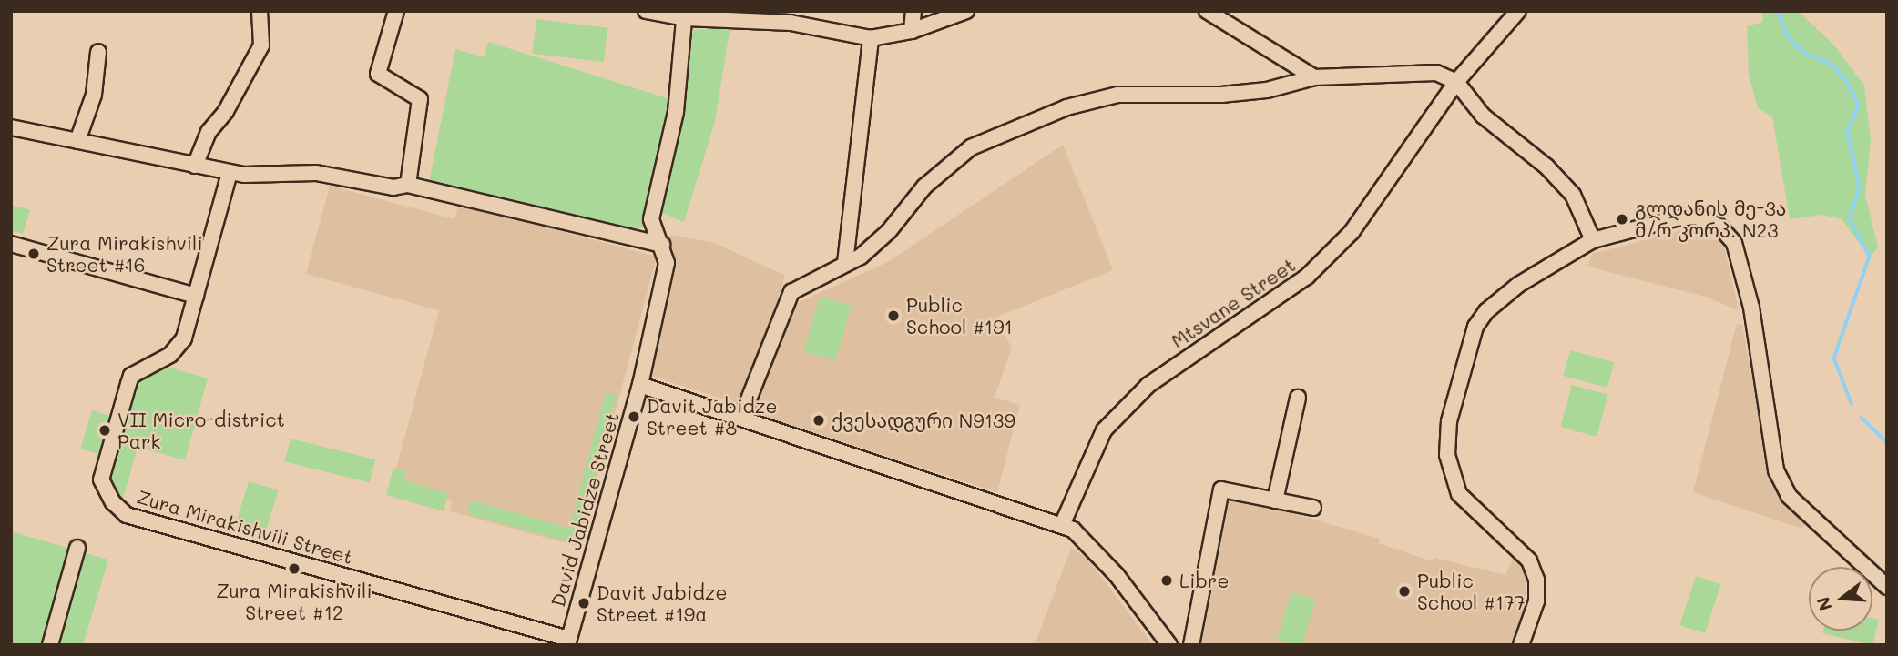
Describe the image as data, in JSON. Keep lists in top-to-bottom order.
{
  "streets": {
    "street": ["Mtsvane Street", "David Jabidze Street", "Zura Mirakishvili Street"]
  },
  "crossings": [
    ["David Jabidze Street", "Zura Mirakishvili Street"]
  ],
  "places": [
    "გლდანის მე-3ა მ/რ კორპ. N23",
    "Zura Mirakishvili Street #16",
    "Public School #191",
    "Davit Jabidze Street #8",
    "ქვესადგური N9139",
    "VII Micro-district Park",
    "Zura Mirakishvili Street #12",
    "Libre",
    "Public School #177",
    "Davit Jabidze Street #19a"
  ],
  "north": "left"
}
